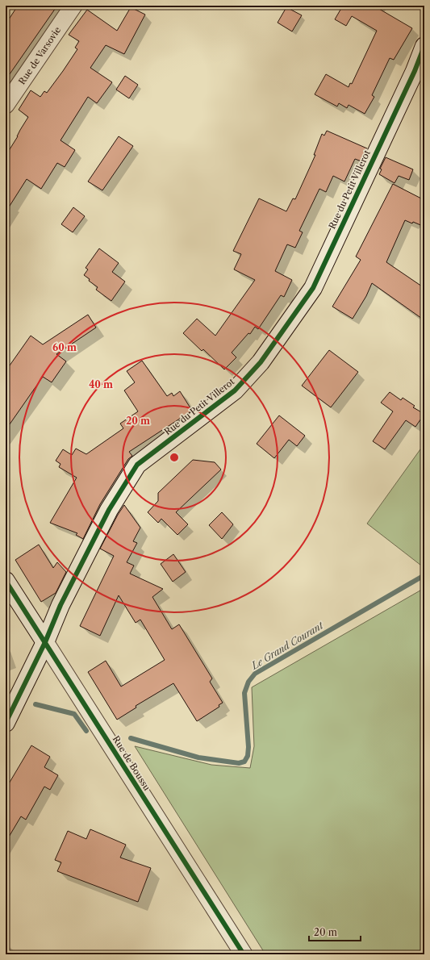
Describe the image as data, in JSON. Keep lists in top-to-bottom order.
{
  "streets": {
    "street": ["Rue de Varsovie", "Rue du Petit Villerot", "Rue de Boussu"]
  },
  "crossings": [
    ["Rue du Petit Villerot", "Rue de Boussu"]
  ],
  "water": ["Le Grand Courant"],
  "scale_bar": "20 m",
  "rings": ["60 m", "40 m", "20 m"]
}
